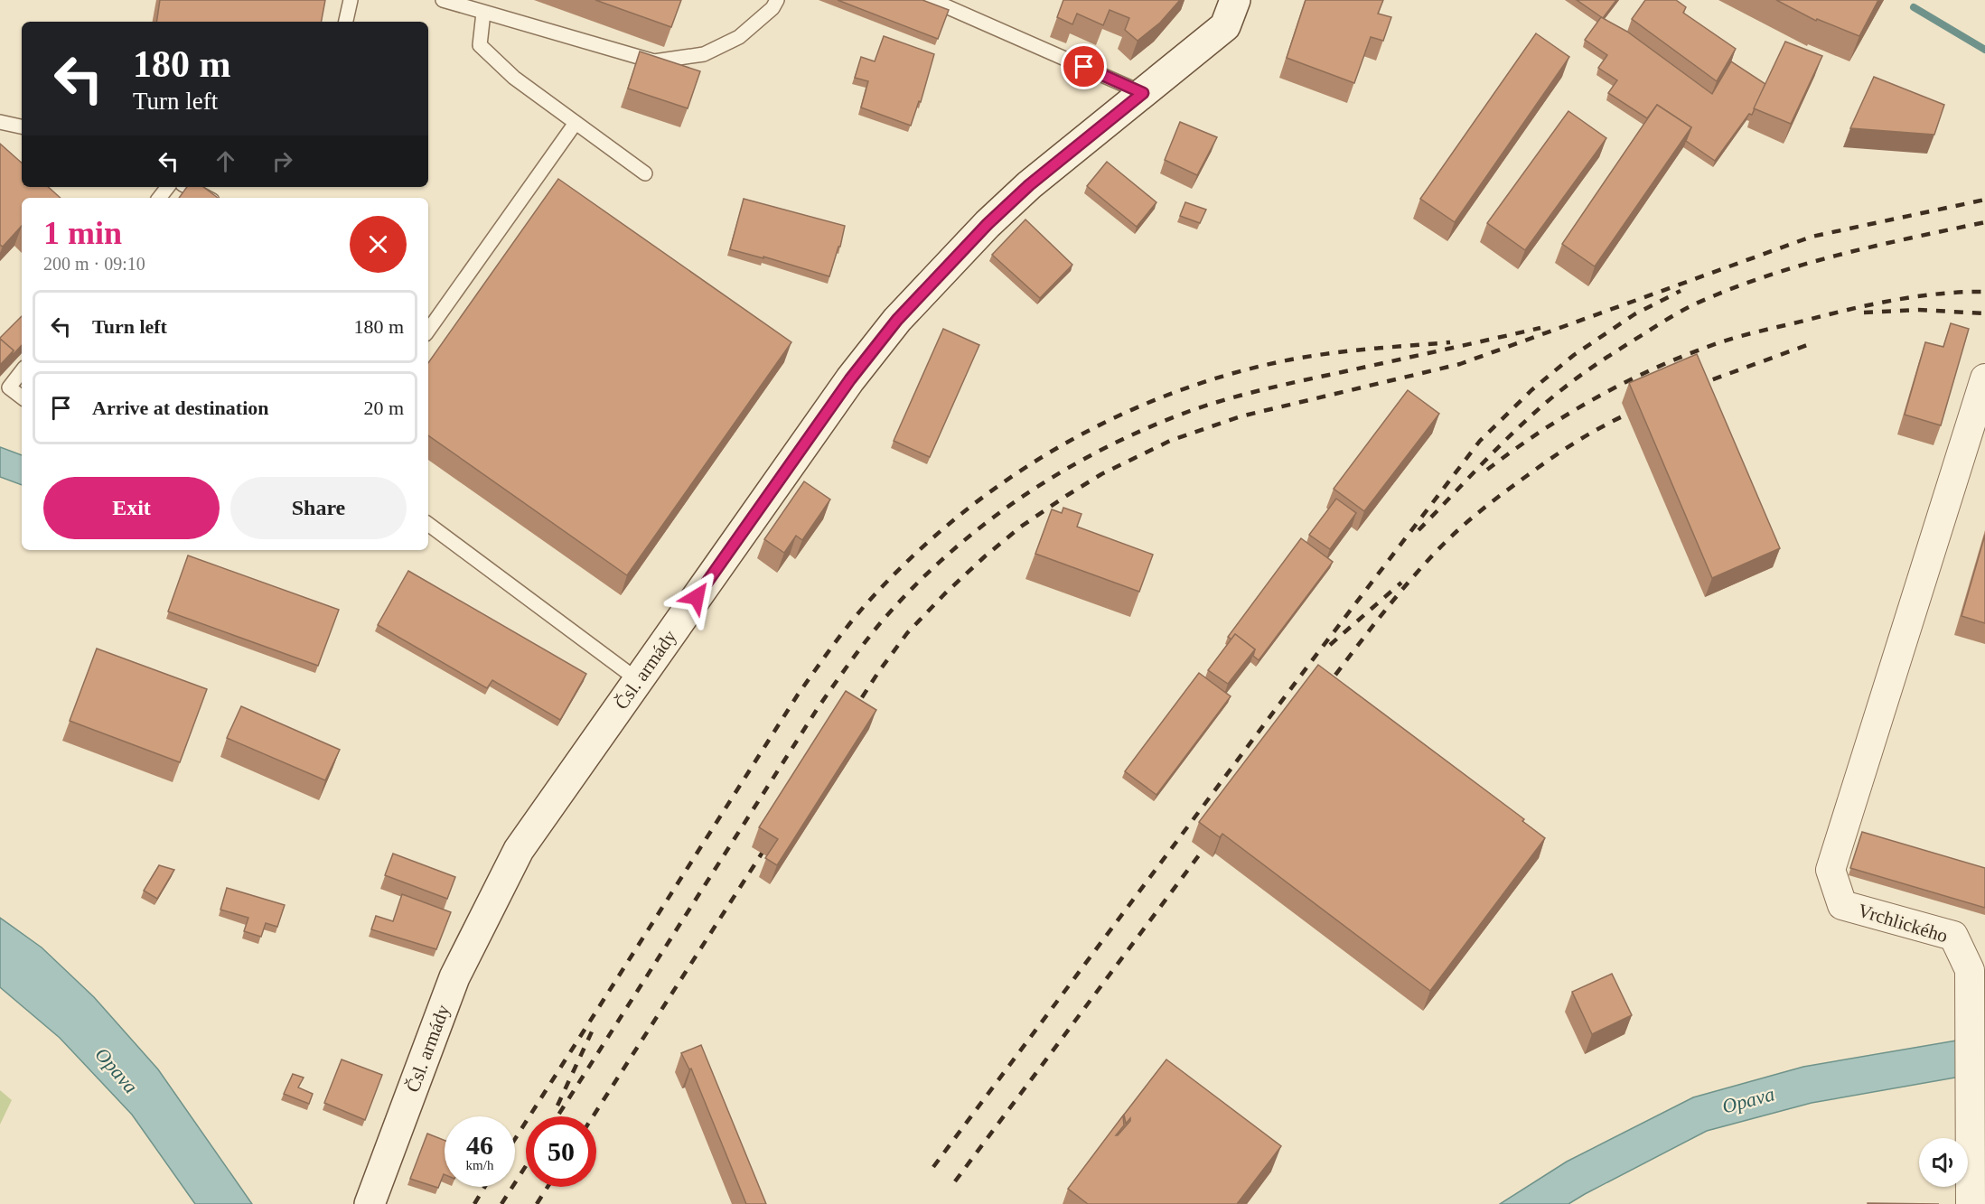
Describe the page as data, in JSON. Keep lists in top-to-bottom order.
{
  "streets": {
    "main road": ["Čsl. armády"],
    "street": ["Vrchlického"]
  },
  "water": ["Opava"],
  "page": {
    "turn": ["180 m", "Turn left"],
    "heading": ["1 min", "200 m · 09:10"],
    "list": [
      {
        "name": "Turn left",
        "value": "180 m"
      },
      {
        "name": "Arrive at destination",
        "value": "20 m"
      }
    ],
    "buttons": ["Exit", "Share"],
    "speed": "46 km/h",
    "limit": "50"
  }
}
